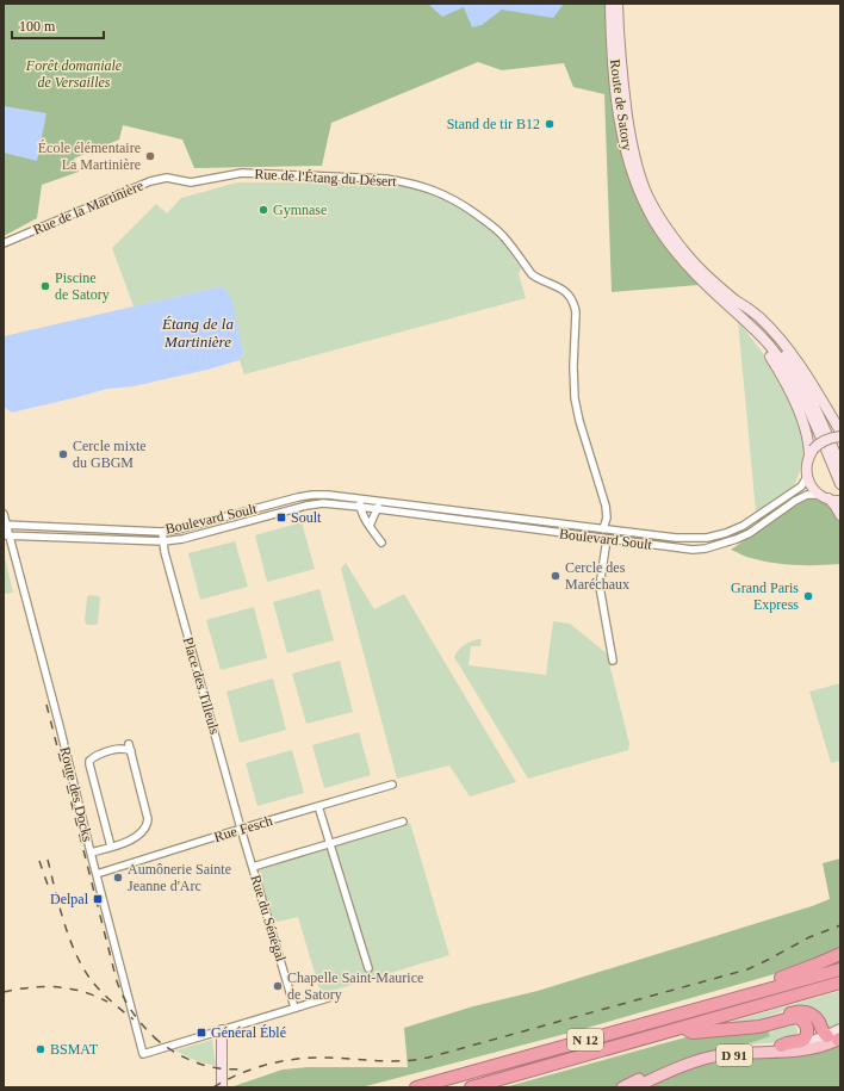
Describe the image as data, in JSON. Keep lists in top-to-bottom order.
{
  "streets": {
    "highway": ["N 12"],
    "main road": ["Route de Satory", "D 91"],
    "street": [
      "Rue de l'Étang du Désert",
      "Rue de la Martinière",
      "Boulevard Soult",
      "Place des Tilleuls",
      "Route des Docks",
      "Rue Fesch",
      "Rue du Sénégal"
    ]
  },
  "crossings": [
    ["Rue de l'Étang du Désert", "Rue de la Martinière"],
    ["Rue de l'Étang du Désert", "Boulevard Soult"],
    ["Boulevard Soult", "Place des Tilleuls"],
    ["Boulevard Soult", "Route des Docks"],
    ["Place des Tilleuls", "Rue Fesch"],
    ["Place des Tilleuls", "Rue du Sénégal"],
    ["Route des Docks", "Rue Fesch"],
    ["Rue Fesch", "Rue du Sénégal"]
  ],
  "water": ["Étang de la Martinière"],
  "parks": ["Forêt domaniale de Versailles"],
  "places": {
    "other": [
      "Stand de tir B12",
      "École élémentaire La Martinière",
      "Gymnase",
      "Piscine de Satory",
      "Cercle mixte du GBGM",
      "Cercle des Maréchaux",
      "Grand Paris Express",
      "Aumônerie Sainte Jeanne d'Arc",
      "Chapelle Saint-Maurice de Satory",
      "BSMAT"
    ],
    "transit": ["Soult", "Delpal", "Général Éblé"]
  },
  "scale_bar": "100 m"
}
